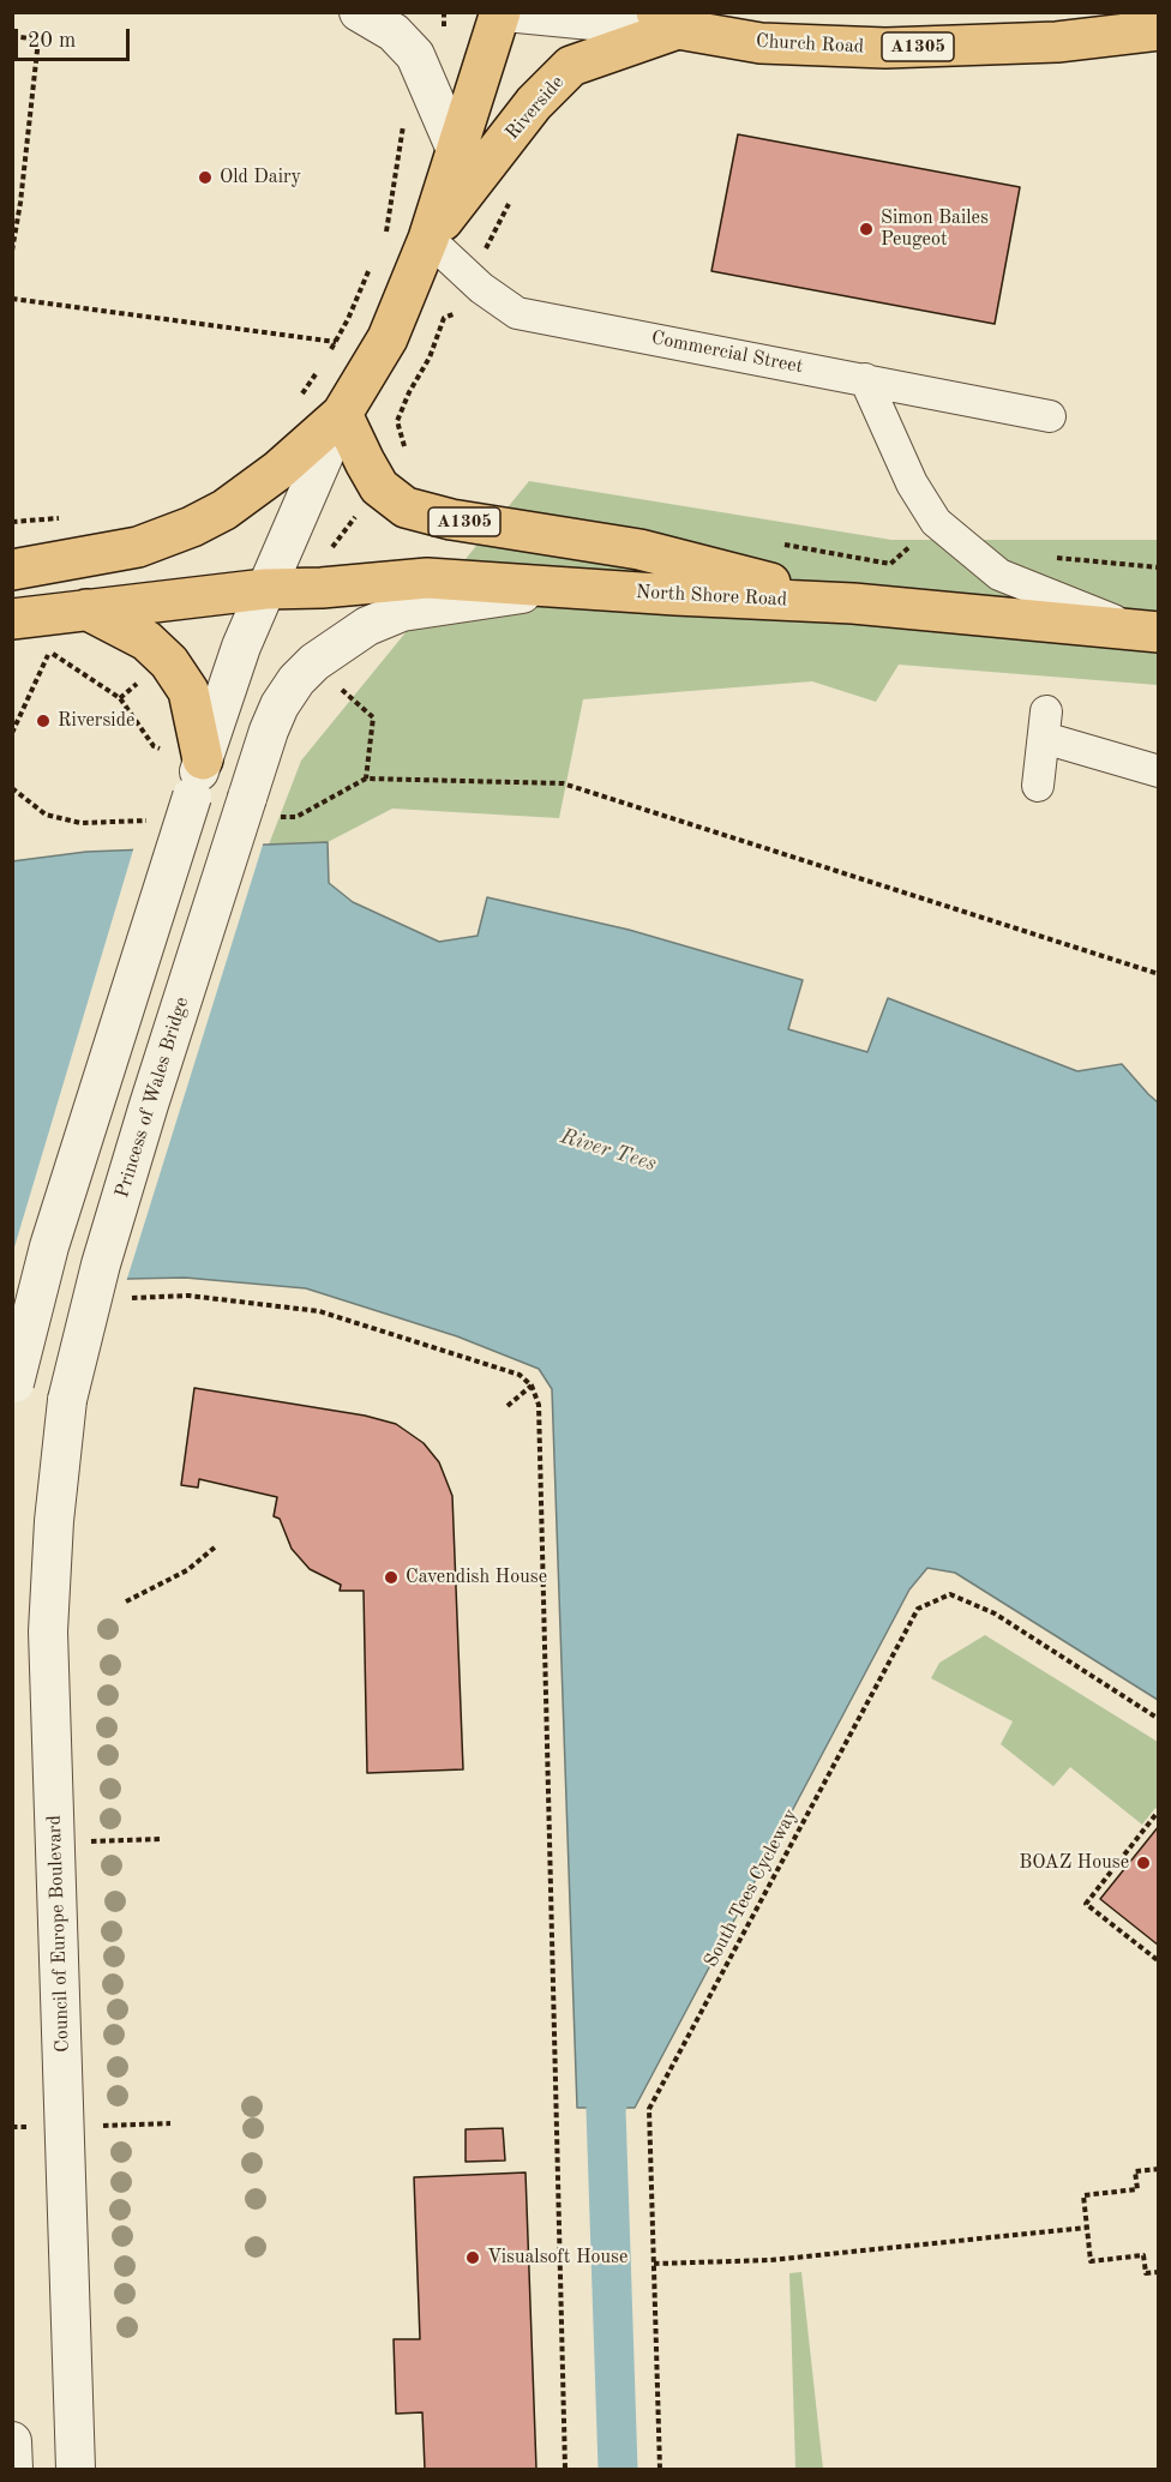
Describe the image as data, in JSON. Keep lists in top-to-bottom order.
{
  "streets": {
    "main road": [
      "Church Road",
      "A1305",
      "Riverside",
      "North Shore Road"
    ],
    "street": ["Commercial Street", "Princess of Wales Bridge", "Council of Europe Boulevard"],
    "path": ["South Tees Cycleway"]
  },
  "crossings": [
    ["Church Road", "Riverside"],
    ["A1305", "Riverside"],
    ["A1305", "North Shore Road"],
    ["Riverside", "Commercial Street"],
    ["Riverside", "North Shore Road"],
    ["North Shore Road", "Princess of Wales Bridge"],
    ["Princess of Wales Bridge", "Council of Europe Boulevard"]
  ],
  "water": ["River Tees"],
  "places": [
    "Old Dairy",
    "Simon Bailes Peugeot",
    "Riverside",
    "Cavendish House",
    "BOAZ House",
    "Visualsoft House"
  ],
  "scale_bar": "20 m"
}
